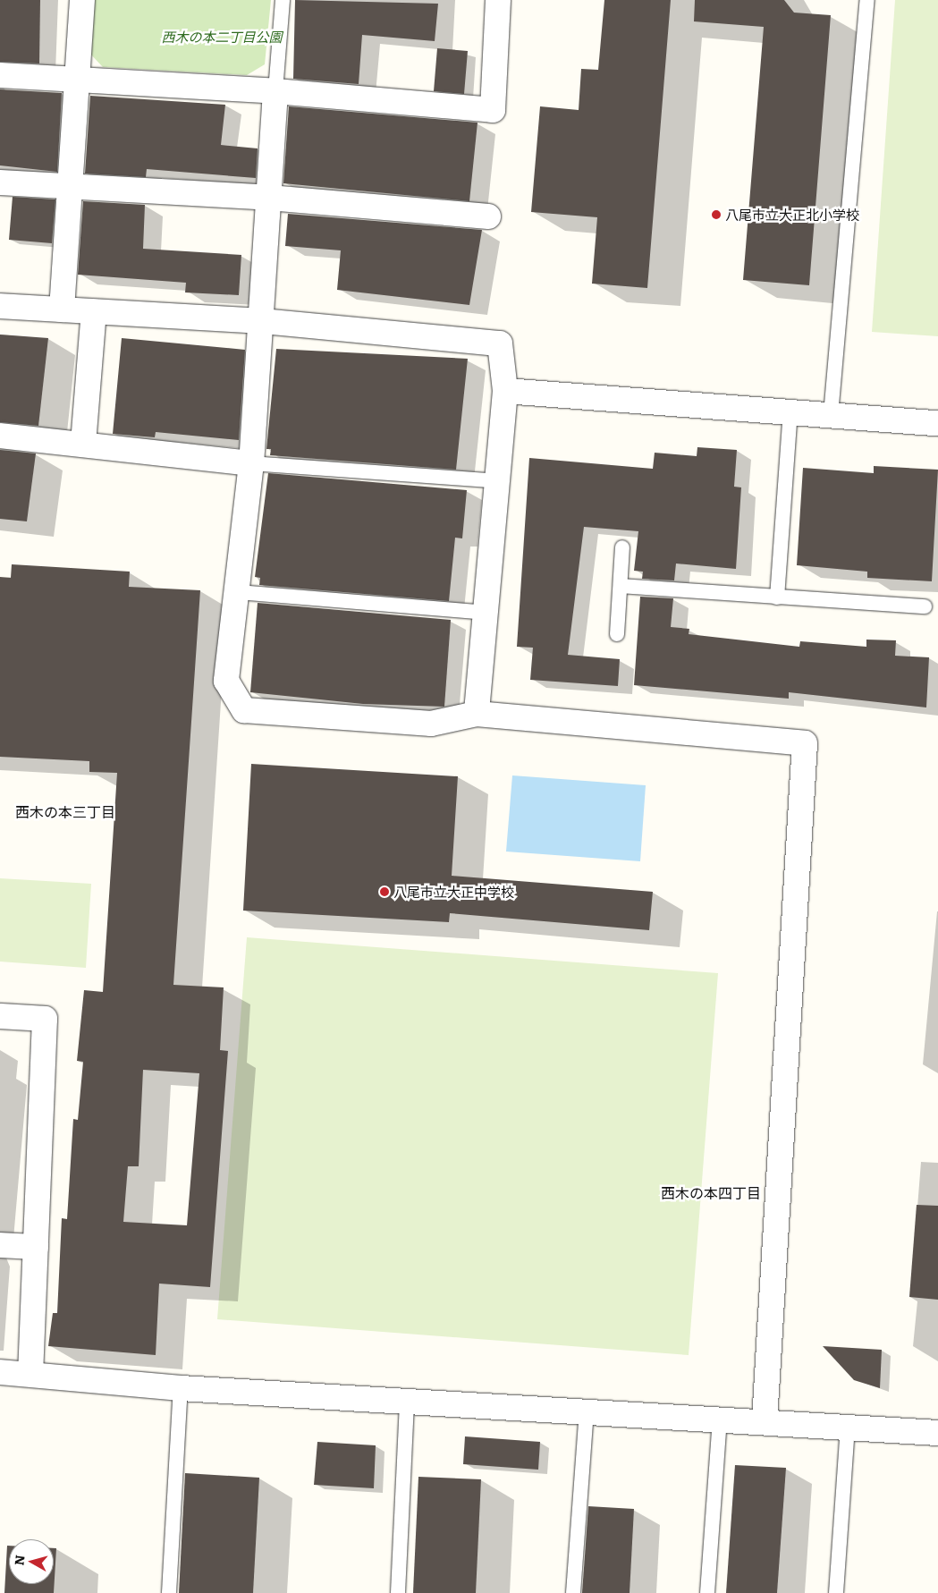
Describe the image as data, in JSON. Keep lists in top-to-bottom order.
{
  "districts": ["西木の本三丁目", "西木の本四丁目"],
  "parks": ["西木の本二丁目公園"],
  "places": ["八尾市立大正北小学校", "八尾市立大正中学校"],
  "north": "left"
}
